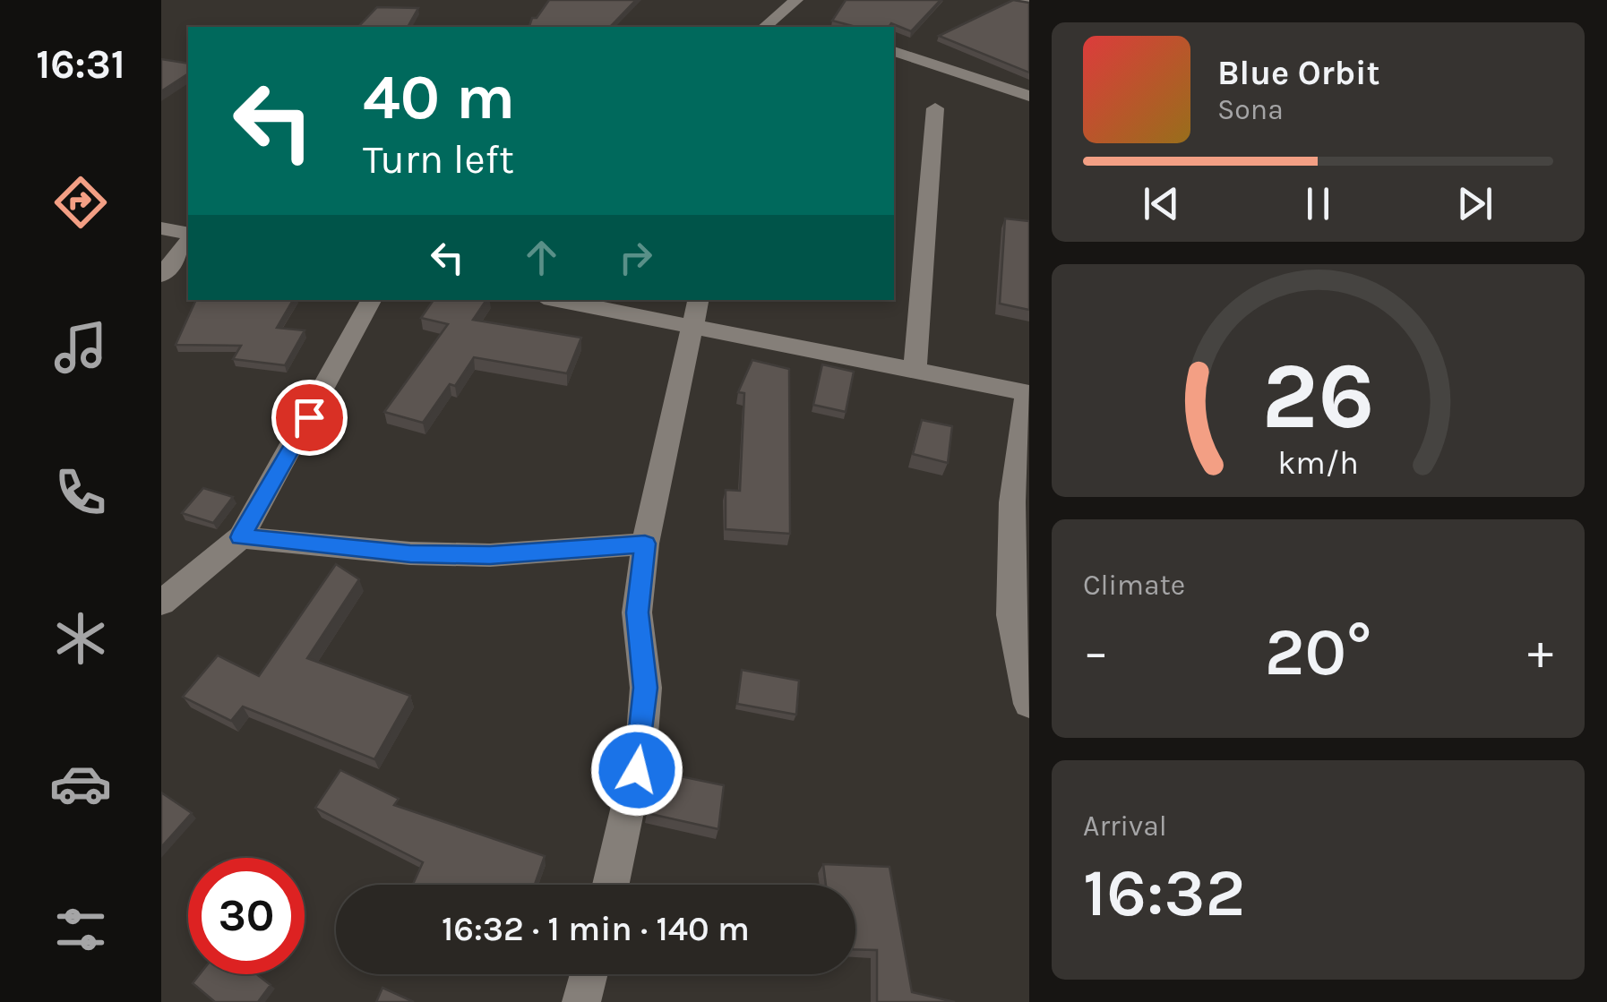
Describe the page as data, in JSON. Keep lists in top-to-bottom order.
{
  "page": {
    "tabs": "16:31",
    "turn": ["40 m", "Turn left"],
    "song": ["Blue Orbit", "Sona"],
    "tile": [
      "Climate",
      ["Arrival", "16:32"]
    ],
    "heat": ["−", "20°", "+"],
    "limit": "30",
    "trip": "16:32 · 1 min · 140 m",
    "gauge": ["26", "km/h"]
  }
}
